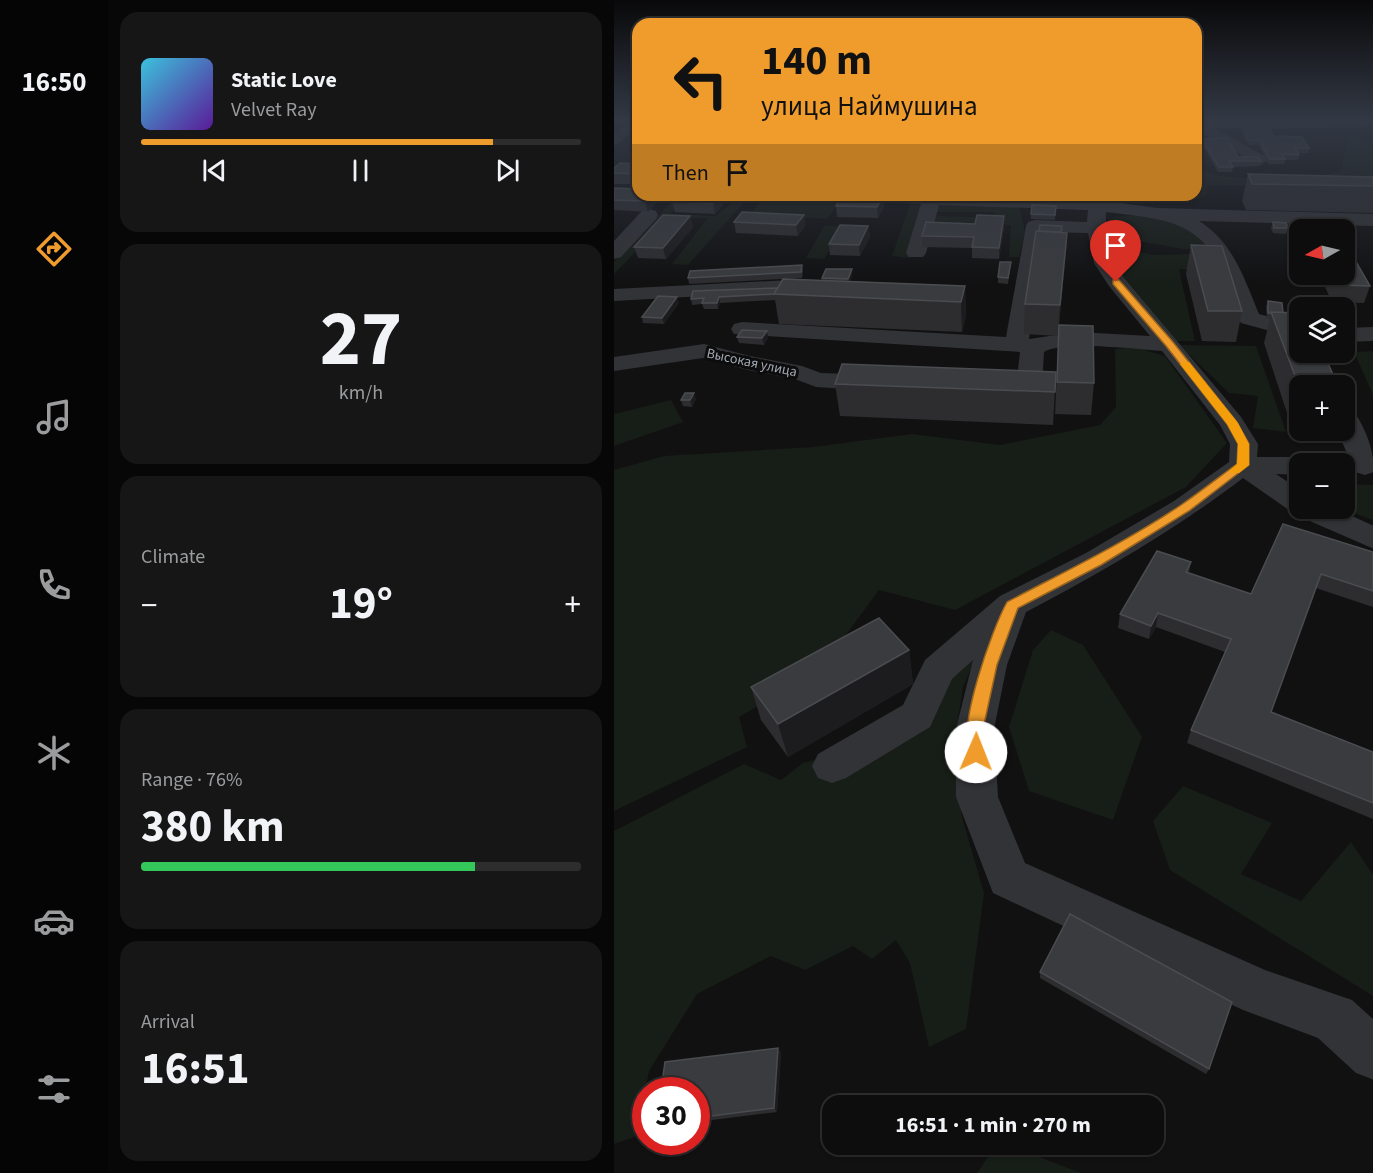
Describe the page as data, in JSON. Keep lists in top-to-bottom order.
{
  "streets": {
    "street": ["Высокая улица"]
  },
  "north": "left",
  "page": {
    "tabs": "16:50",
    "turn": ["140 m", "улица Наймушина"],
    "song": ["Static Love", "Velvet Ray"],
    "then": "Then",
    "map_buttons": ["+", "−"],
    "tile": [
      ["27", "km/h"],
      "Climate",
      ["Range · 76%", "380 km"],
      ["Arrival", "16:51"]
    ],
    "heat": ["−", "19°", "+"],
    "limit": "30",
    "trip": "16:51 · 1 min · 270 m"
  }
}
